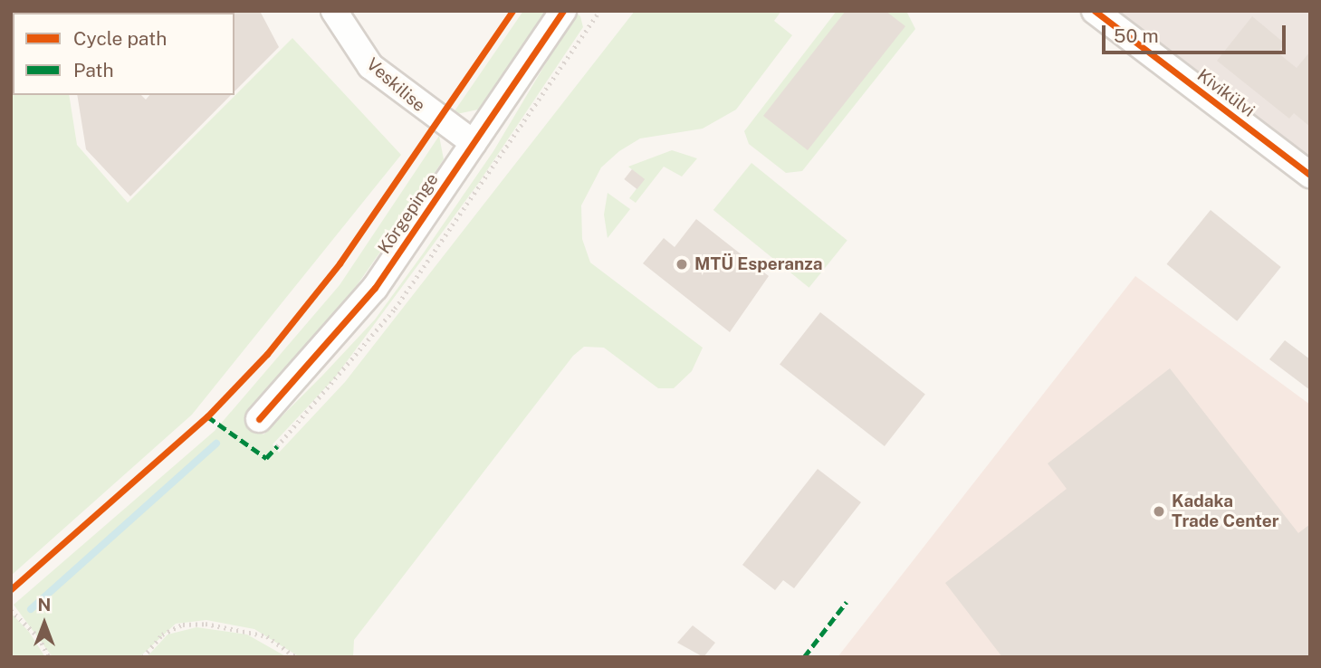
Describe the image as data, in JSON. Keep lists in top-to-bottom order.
{
  "streets": {
    "street": ["Veskilise", "Kivikülvi", "Kõrgepinge"]
  },
  "crossings": [
    ["Veskilise", "Kõrgepinge"]
  ],
  "places": ["MTÜ Esperanza", "Kadaka Trade Center"],
  "legend": ["Cycle path", "Path"],
  "scale_bar": "50 m",
  "north": "top"
}
